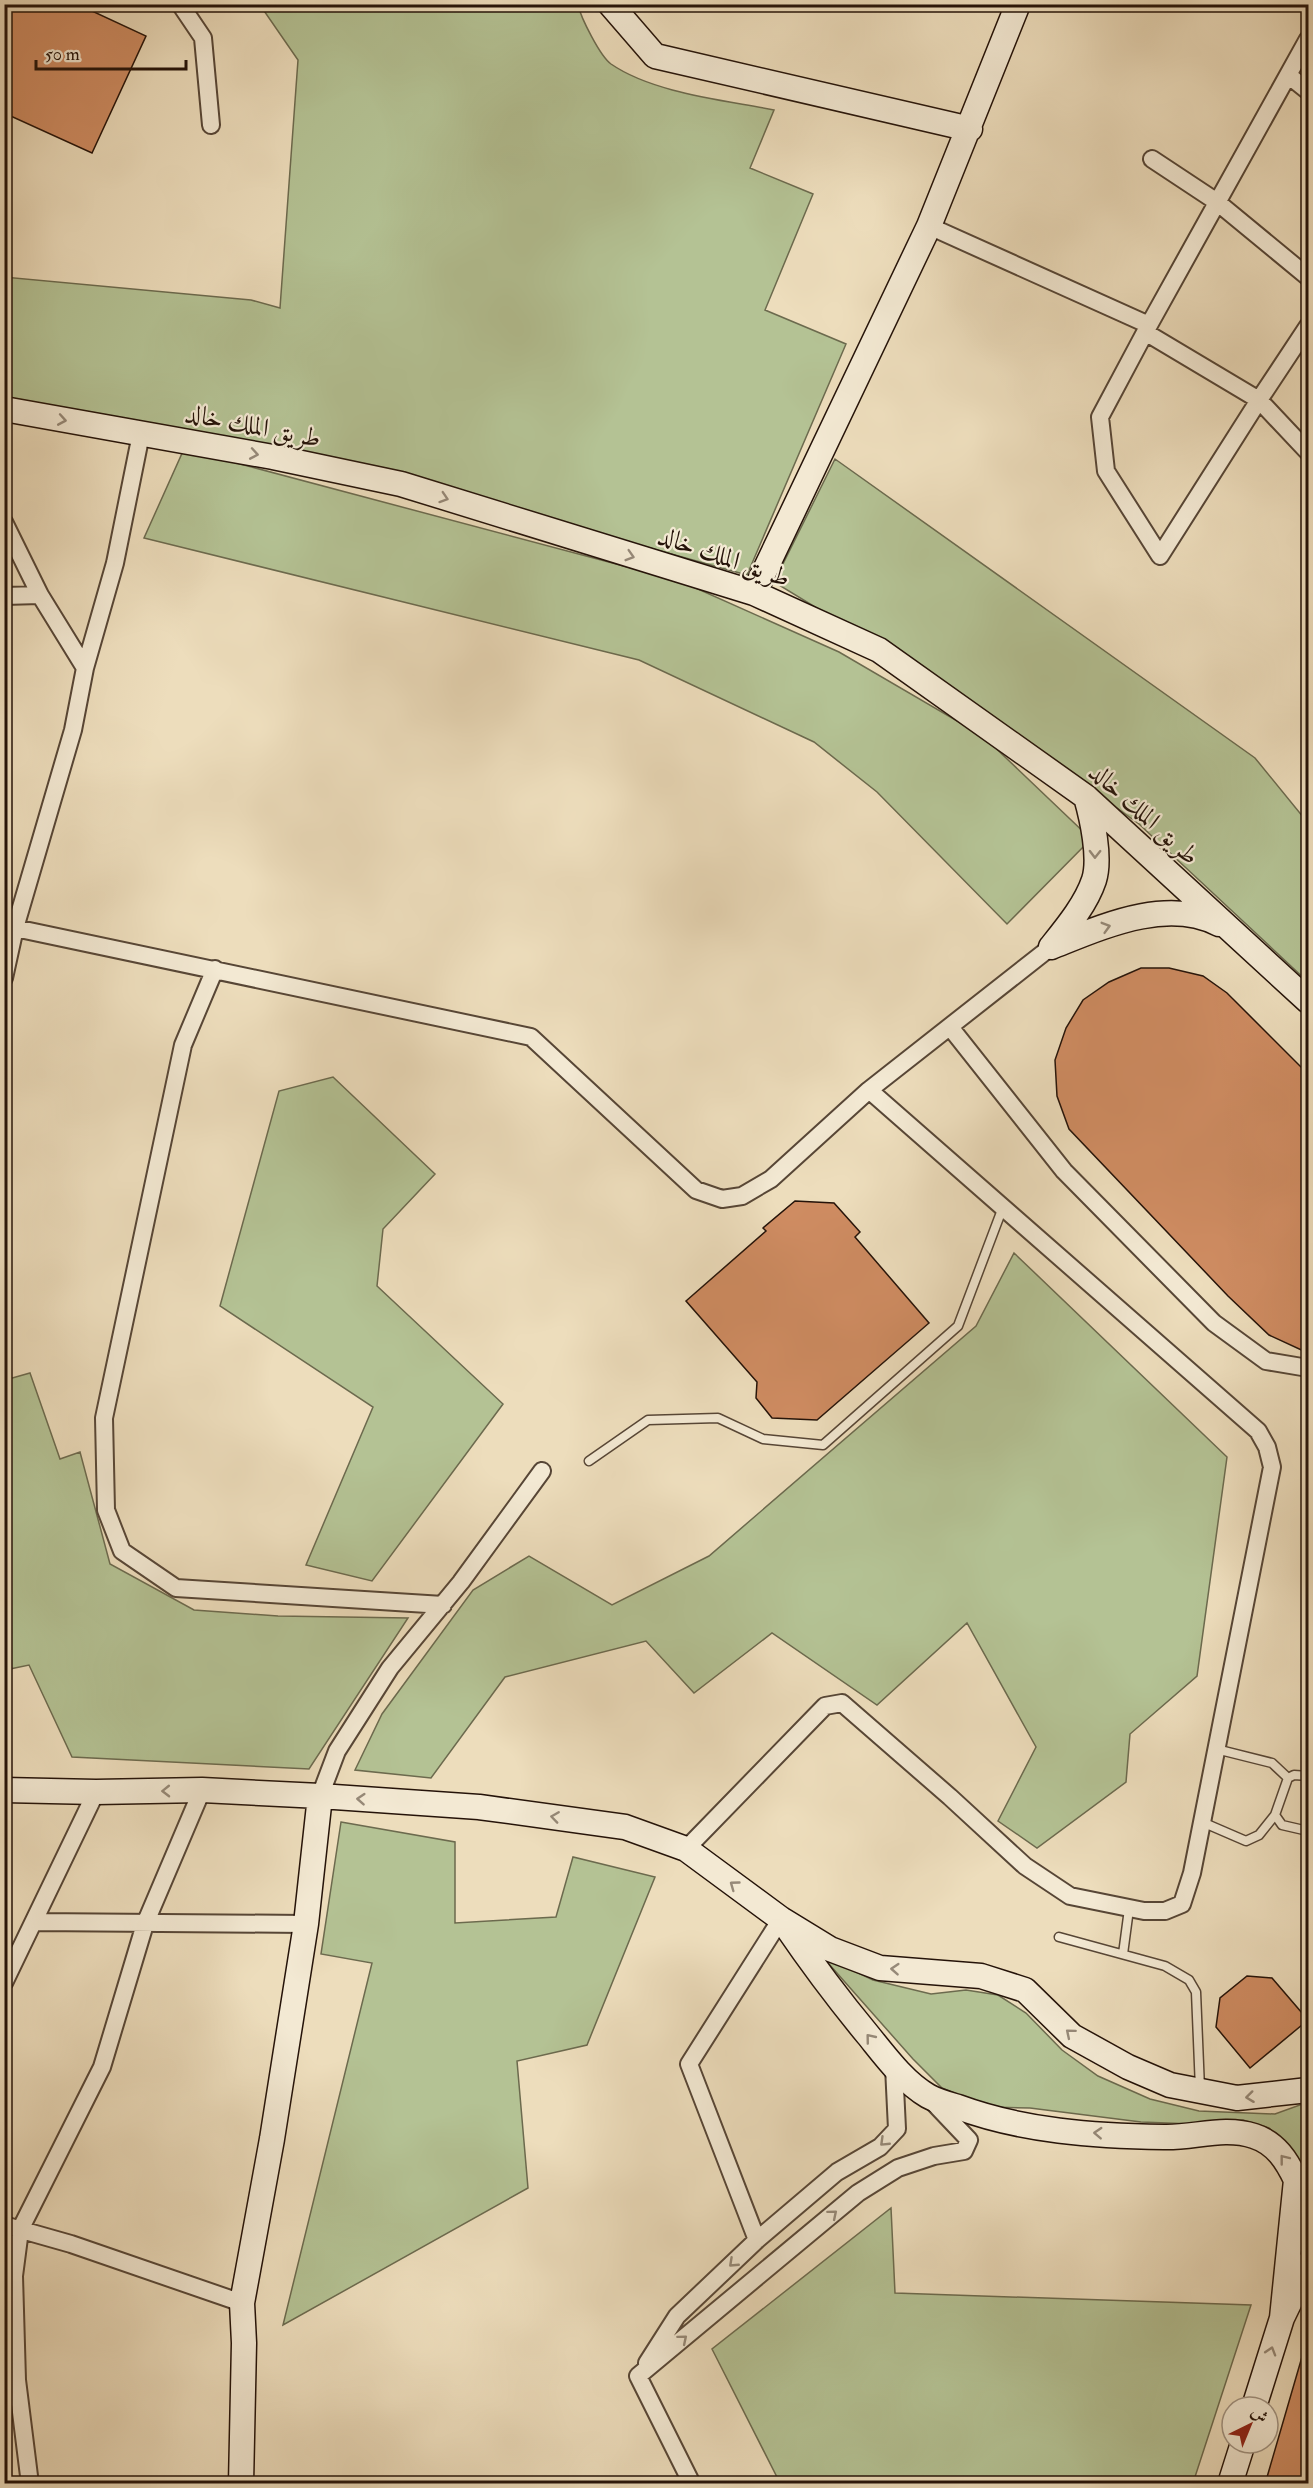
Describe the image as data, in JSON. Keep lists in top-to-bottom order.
{
  "streets": {
    "street": ["طريق الملك خالد"]
  },
  "one_way": ["طريق الملك خالد"],
  "scale_bar": "50 m",
  "north": "top right"
}
